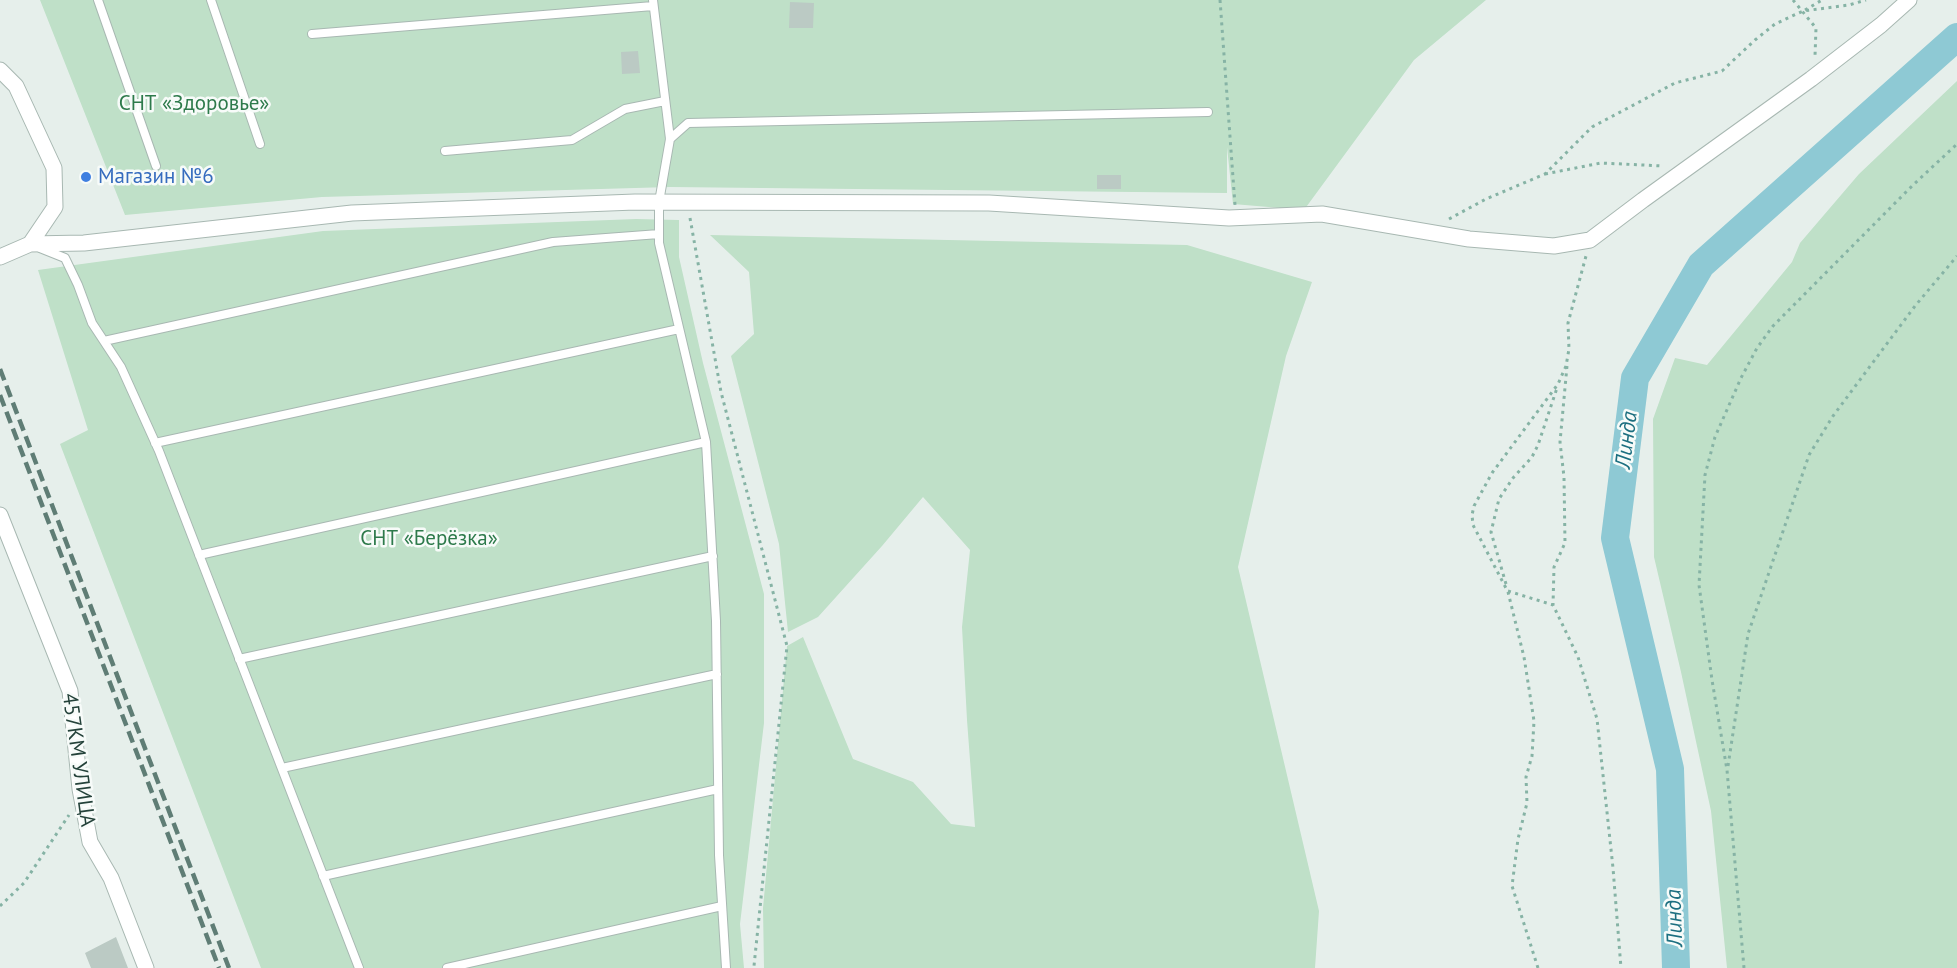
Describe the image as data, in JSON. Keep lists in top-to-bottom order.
{
  "streets": {
    "street": ["457КМ УЛИЦА"]
  },
  "water": ["Линда"],
  "parks": ["СНТ «Здоровье»", "СНТ «Берёзка»"],
  "places": ["Магазин №6"]
}
